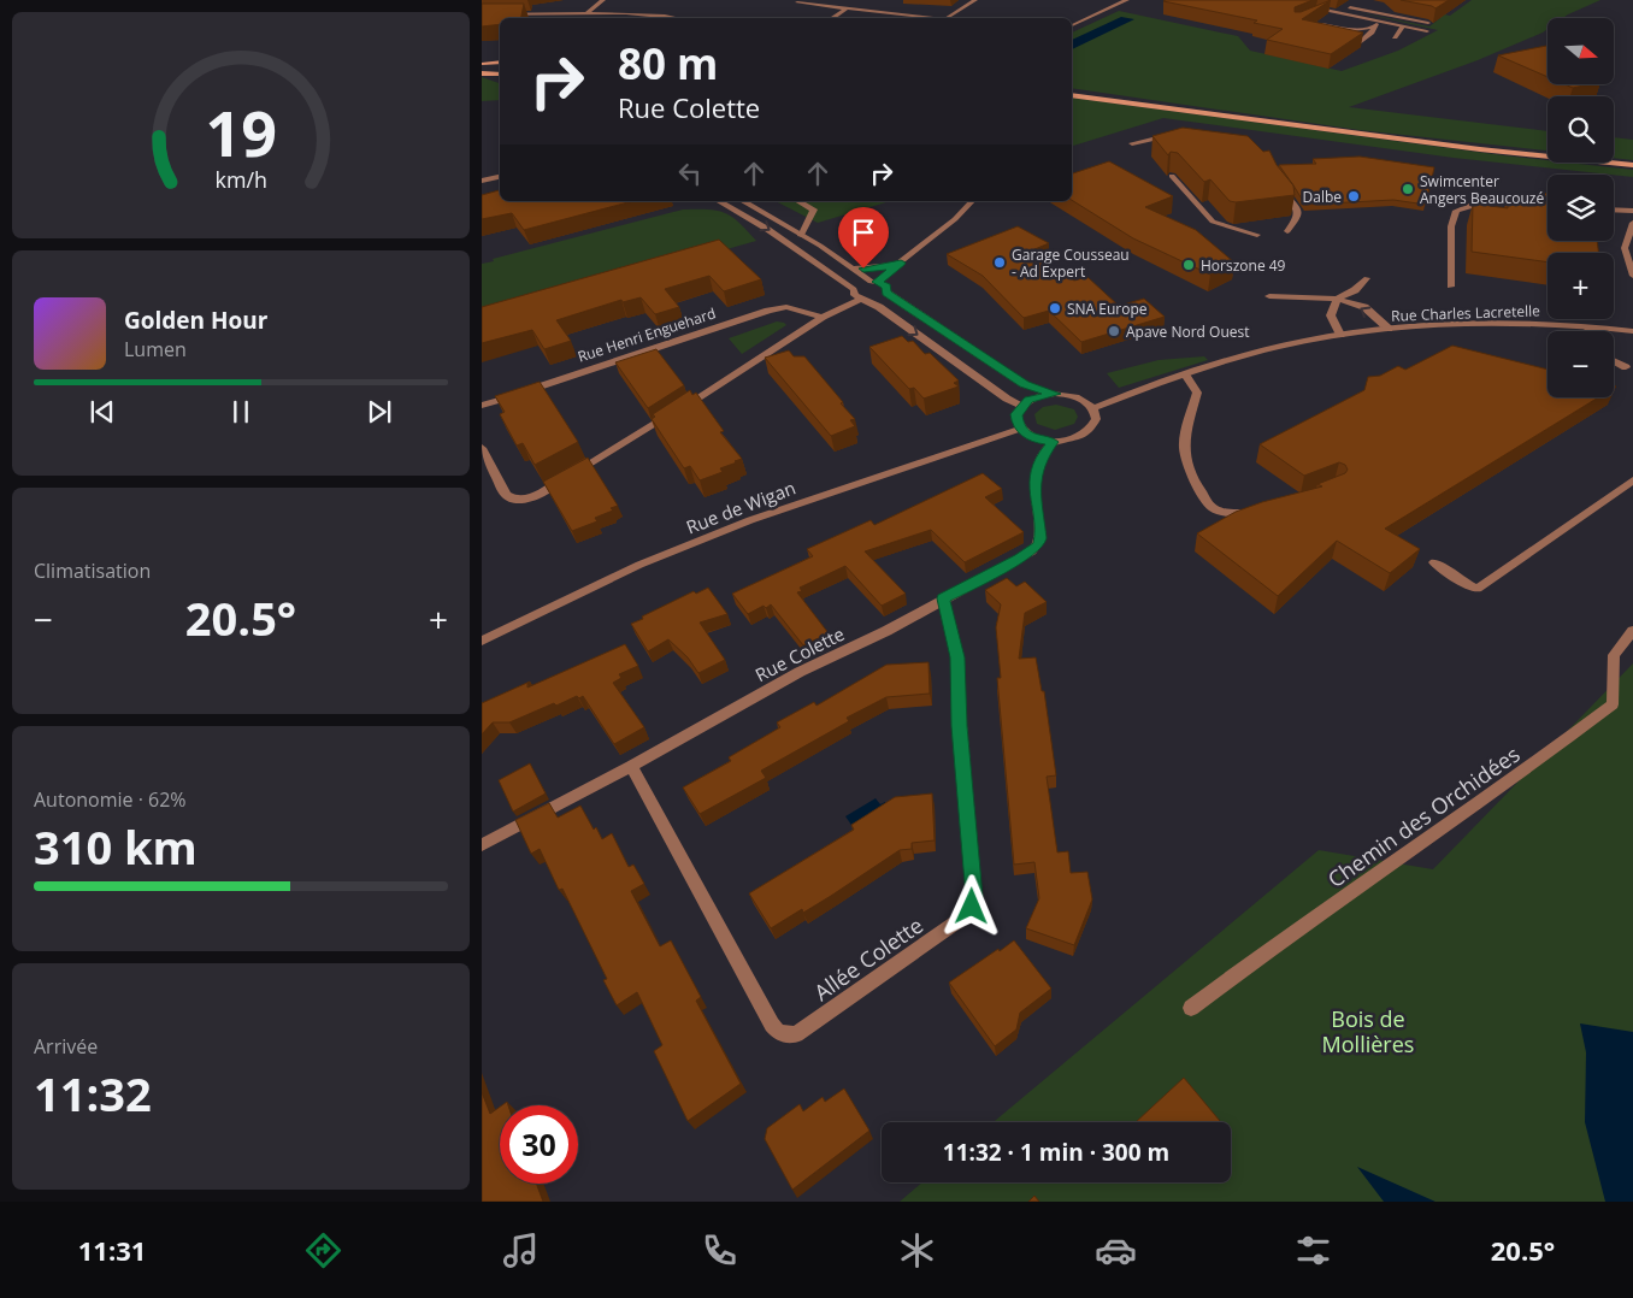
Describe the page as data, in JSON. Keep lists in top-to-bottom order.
{
  "streets": {
    "street": [
      "Rue Charles Lacretelle",
      "Rue Henri Enguehard",
      "Rue de Wigan",
      "Rue Colette",
      "Chemin des Orchidées",
      "Allée Colette"
    ]
  },
  "crossings": [
    ["Rue Charles Lacretelle", "Rue de Wigan"],
    ["Rue Charles Lacretelle", "Rue Colette"],
    ["Rue de Wigan", "Rue Colette"],
    ["Rue Colette", "Allée Colette"]
  ],
  "parks": ["Bois de Mollières"],
  "places": [
    "Swimcenter Angers Beaucouzé",
    "Dalbe",
    "Garage Cousseau - Ad Expert",
    "Horszone 49",
    "SNA Europe",
    "Apave Nord Ouest"
  ],
  "north": "right",
  "page": {
    "map_buttons": ["+", "−"],
    "turn": ["80 m", "Rue Colette"],
    "song": ["Golden Hour", "Lumen"],
    "tile": [
      "Climatisation",
      ["Autonomie · 62%", "310 km"],
      ["Arrivée", "11:32"]
    ],
    "heat": ["−", "20.5°", "+"],
    "limit": "30",
    "trip": "11:32 · 1 min · 300 m",
    "tabs": ["11:31", "20.5°"],
    "gauge": ["19", "km/h"]
  }
}
